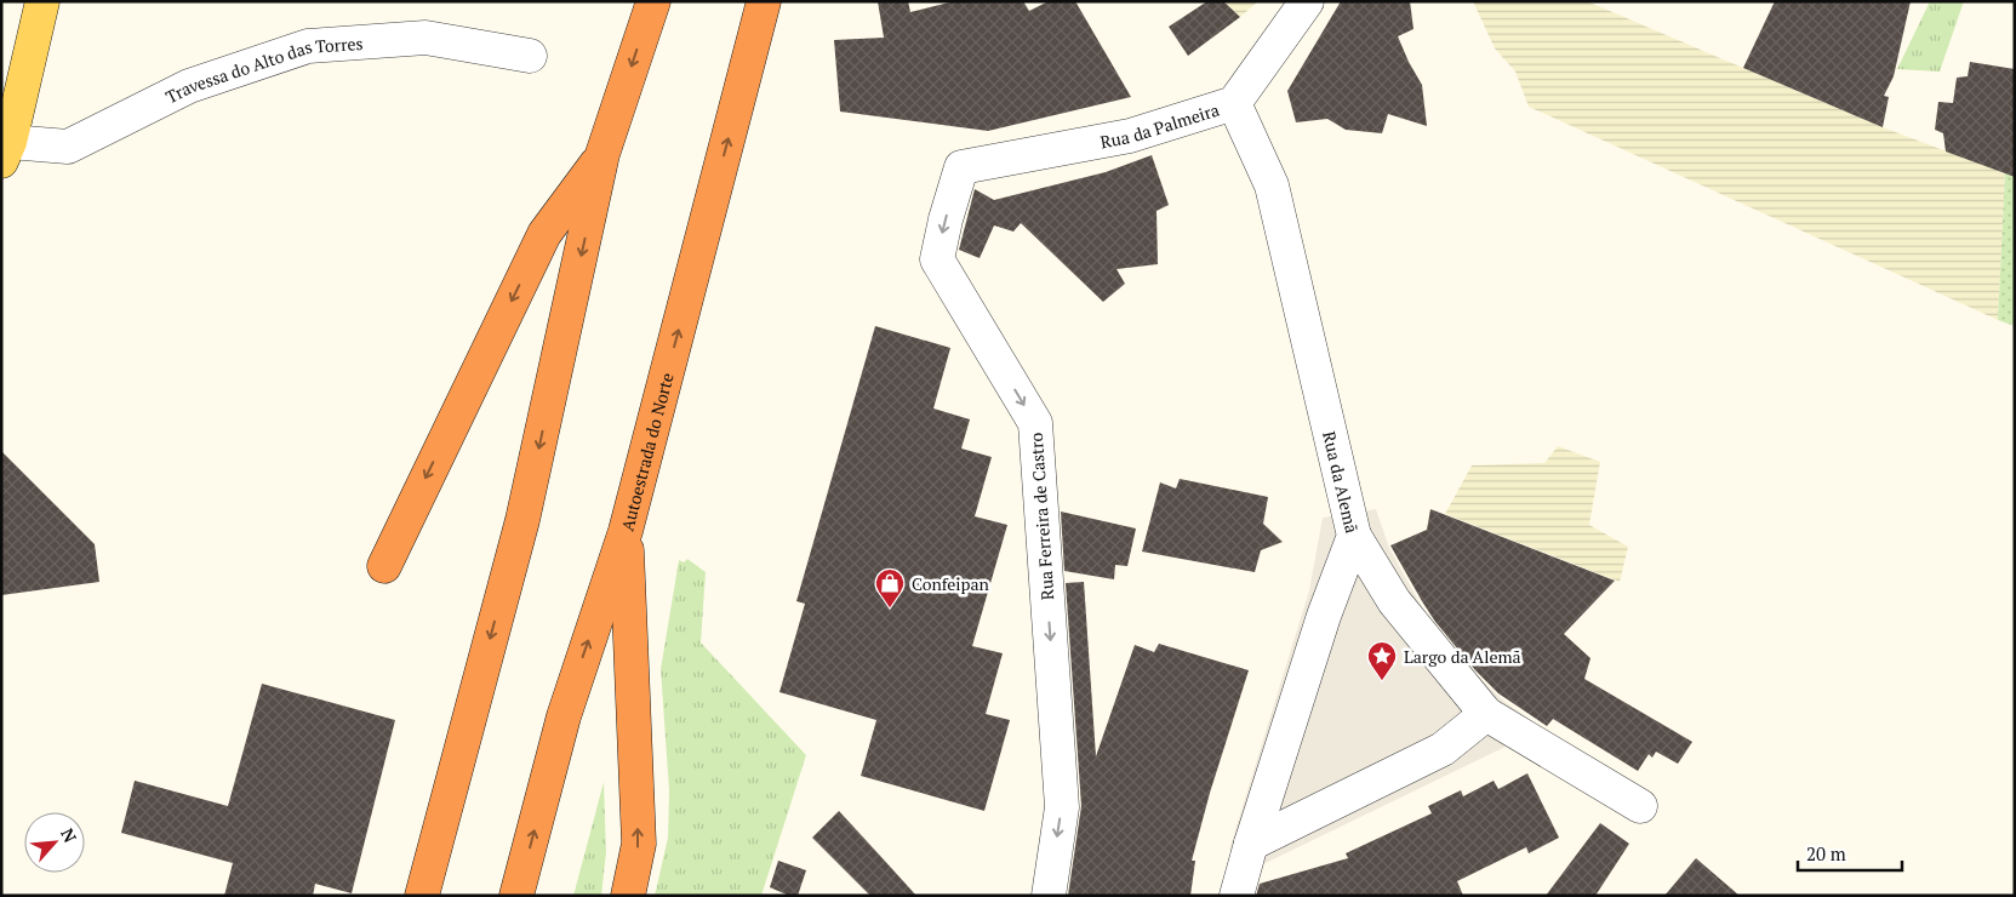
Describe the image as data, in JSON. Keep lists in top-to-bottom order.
{
  "streets": {
    "highway": ["Autoestrada do Norte"],
    "street": [
      "Travessa do Alto das Torres",
      "Rua da Palmeira",
      "Rua da Alemã",
      "Rua Ferreira de Castro"
    ]
  },
  "crossings": [
    ["Rua da Palmeira", "Rua da Alemã"],
    ["Rua da Palmeira", "Rua Ferreira de Castro"]
  ],
  "one_way": ["Rua Ferreira de Castro"],
  "places": {
    "shop": ["Confeipan"],
    "place": ["Largo da Alemã"]
  },
  "scale_bar": "20 m",
  "north": "top right"
}
